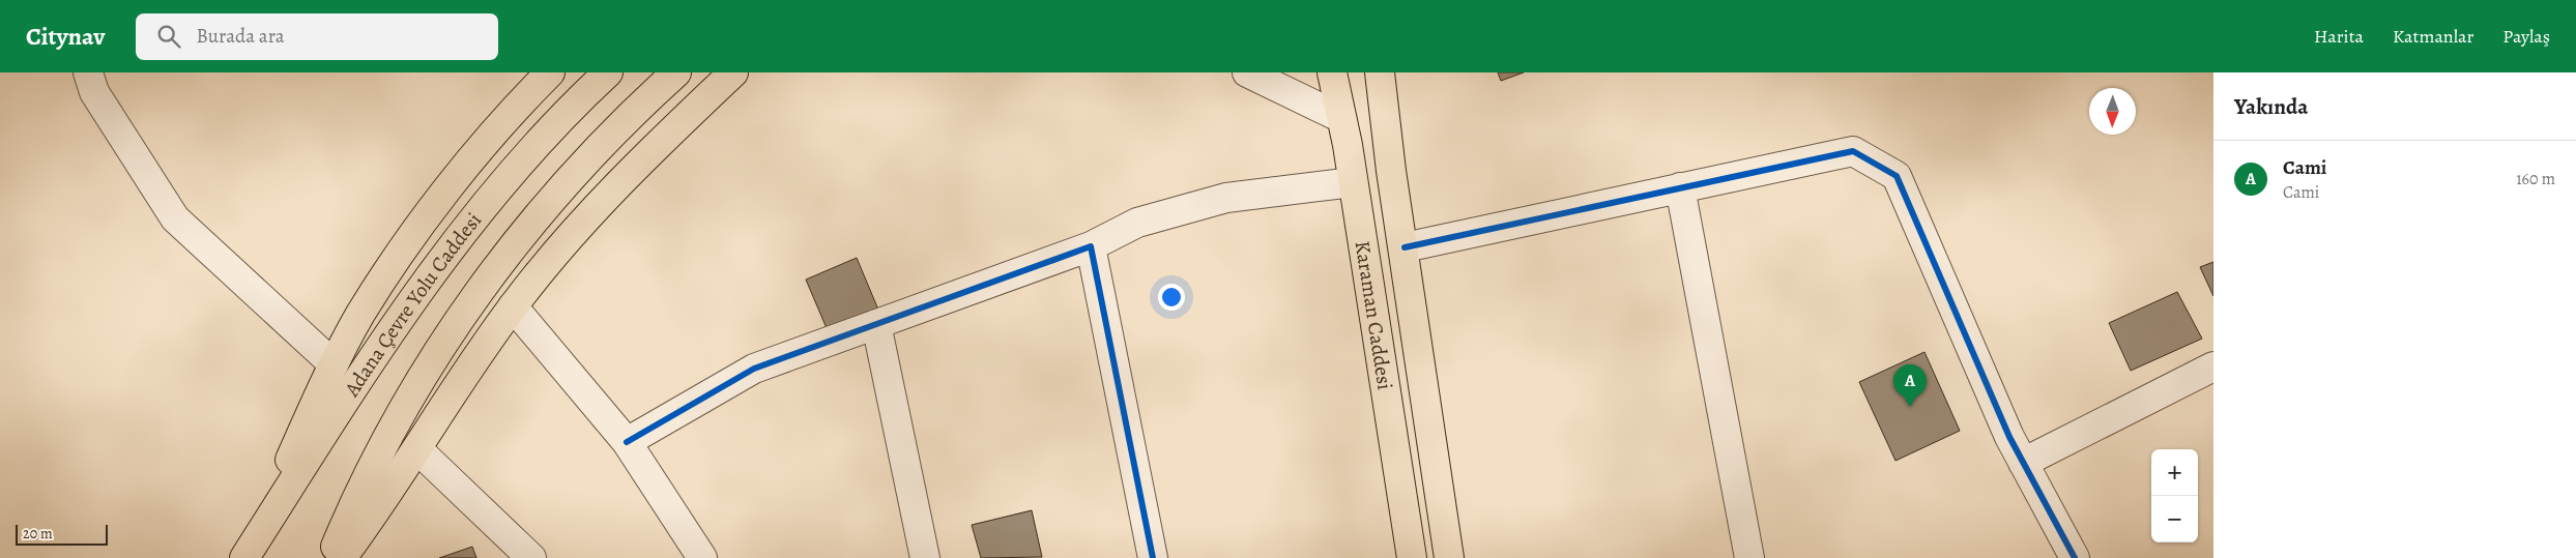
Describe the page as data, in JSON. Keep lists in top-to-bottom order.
{
  "streets": {
    "main road": ["Adana Çevre Yolu Caddesi", "Karaman Caddesi"]
  },
  "scale_bar": "20 m",
  "north": "bottom",
  "page": {
    "header": "Citynav",
    "search": "Burada ara",
    "nav": ["Harita", "Katmanlar", "Paylaş"],
    "heading": "Yakında",
    "list": [
      {
        "mark": "A",
        "name": "Cami",
        "note": "Cami",
        "value": "160 m"
      }
    ],
    "pins": "A",
    "map_buttons": ["+", "−"],
    "scale": "20 m"
  }
}
